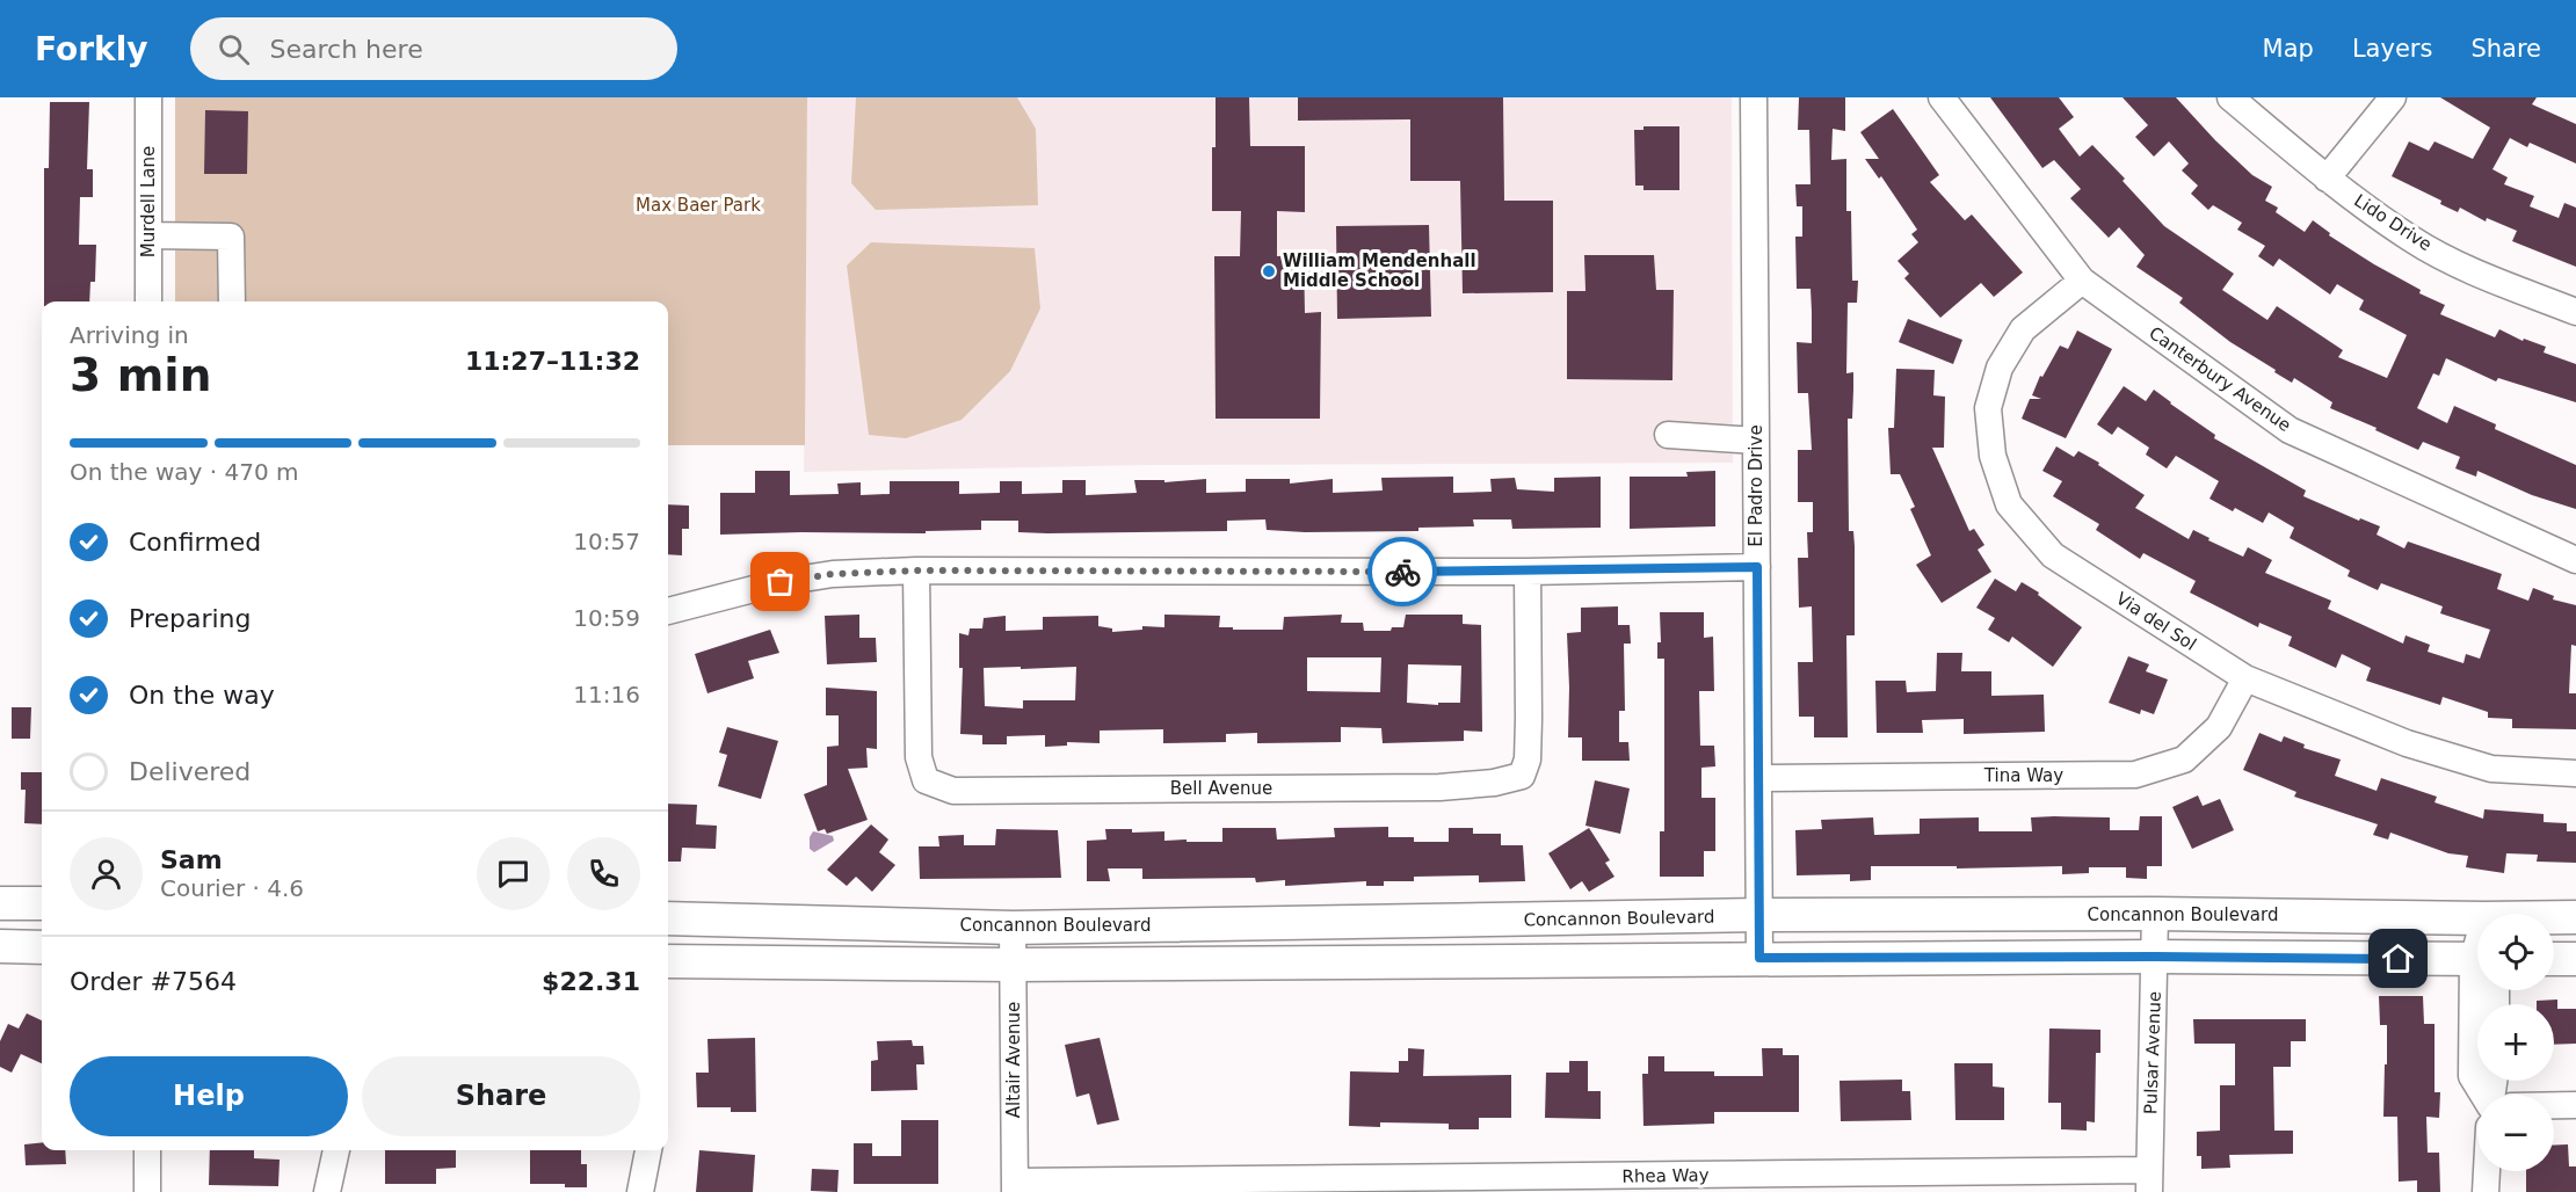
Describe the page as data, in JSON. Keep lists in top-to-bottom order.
{
  "streets": {
    "main road": ["Concannon Boulevard"],
    "street": [
      "Murdell Lane",
      "Lido Drive",
      "Canterbury Avenue",
      "El Padro Drive",
      "Via del Sol",
      "Tina Way",
      "Bell Avenue",
      "Pulsar Avenue",
      "Altair Avenue",
      "Rhea Way"
    ]
  },
  "crossings": [
    ["Canterbury Avenue", "Via del Sol"],
    ["El Padro Drive", "Tina Way"],
    ["El Padro Drive", "Concannon Boulevard"],
    ["Via del Sol", "Tina Way"],
    ["Concannon Boulevard", "Pulsar Avenue"],
    ["Concannon Boulevard", "Altair Avenue"],
    ["Pulsar Avenue", "Rhea Way"],
    ["Altair Avenue", "Rhea Way"]
  ],
  "parks": ["Max Baer Park"],
  "places": ["William Mendenhall Middle School"],
  "page": {
    "header": "Forkly",
    "search": "Search here",
    "nav": ["Map", "Layers", "Share"],
    "heading": ["3 min", "Arriving in", "11:27–11:32"],
    "panel": [
      "Sam",
      "Courier · 4.6",
      "Order #7564",
      "$22.31"
    ],
    "bar": "On the way · 470 m",
    "list": [
      ["Confirmed", "10:57"],
      ["Preparing", "10:59"],
      ["On the way", "11:16"],
      "Delivered"
    ],
    "map_buttons": ["+", "−"],
    "buttons": ["Help", "Share"]
  }
}
